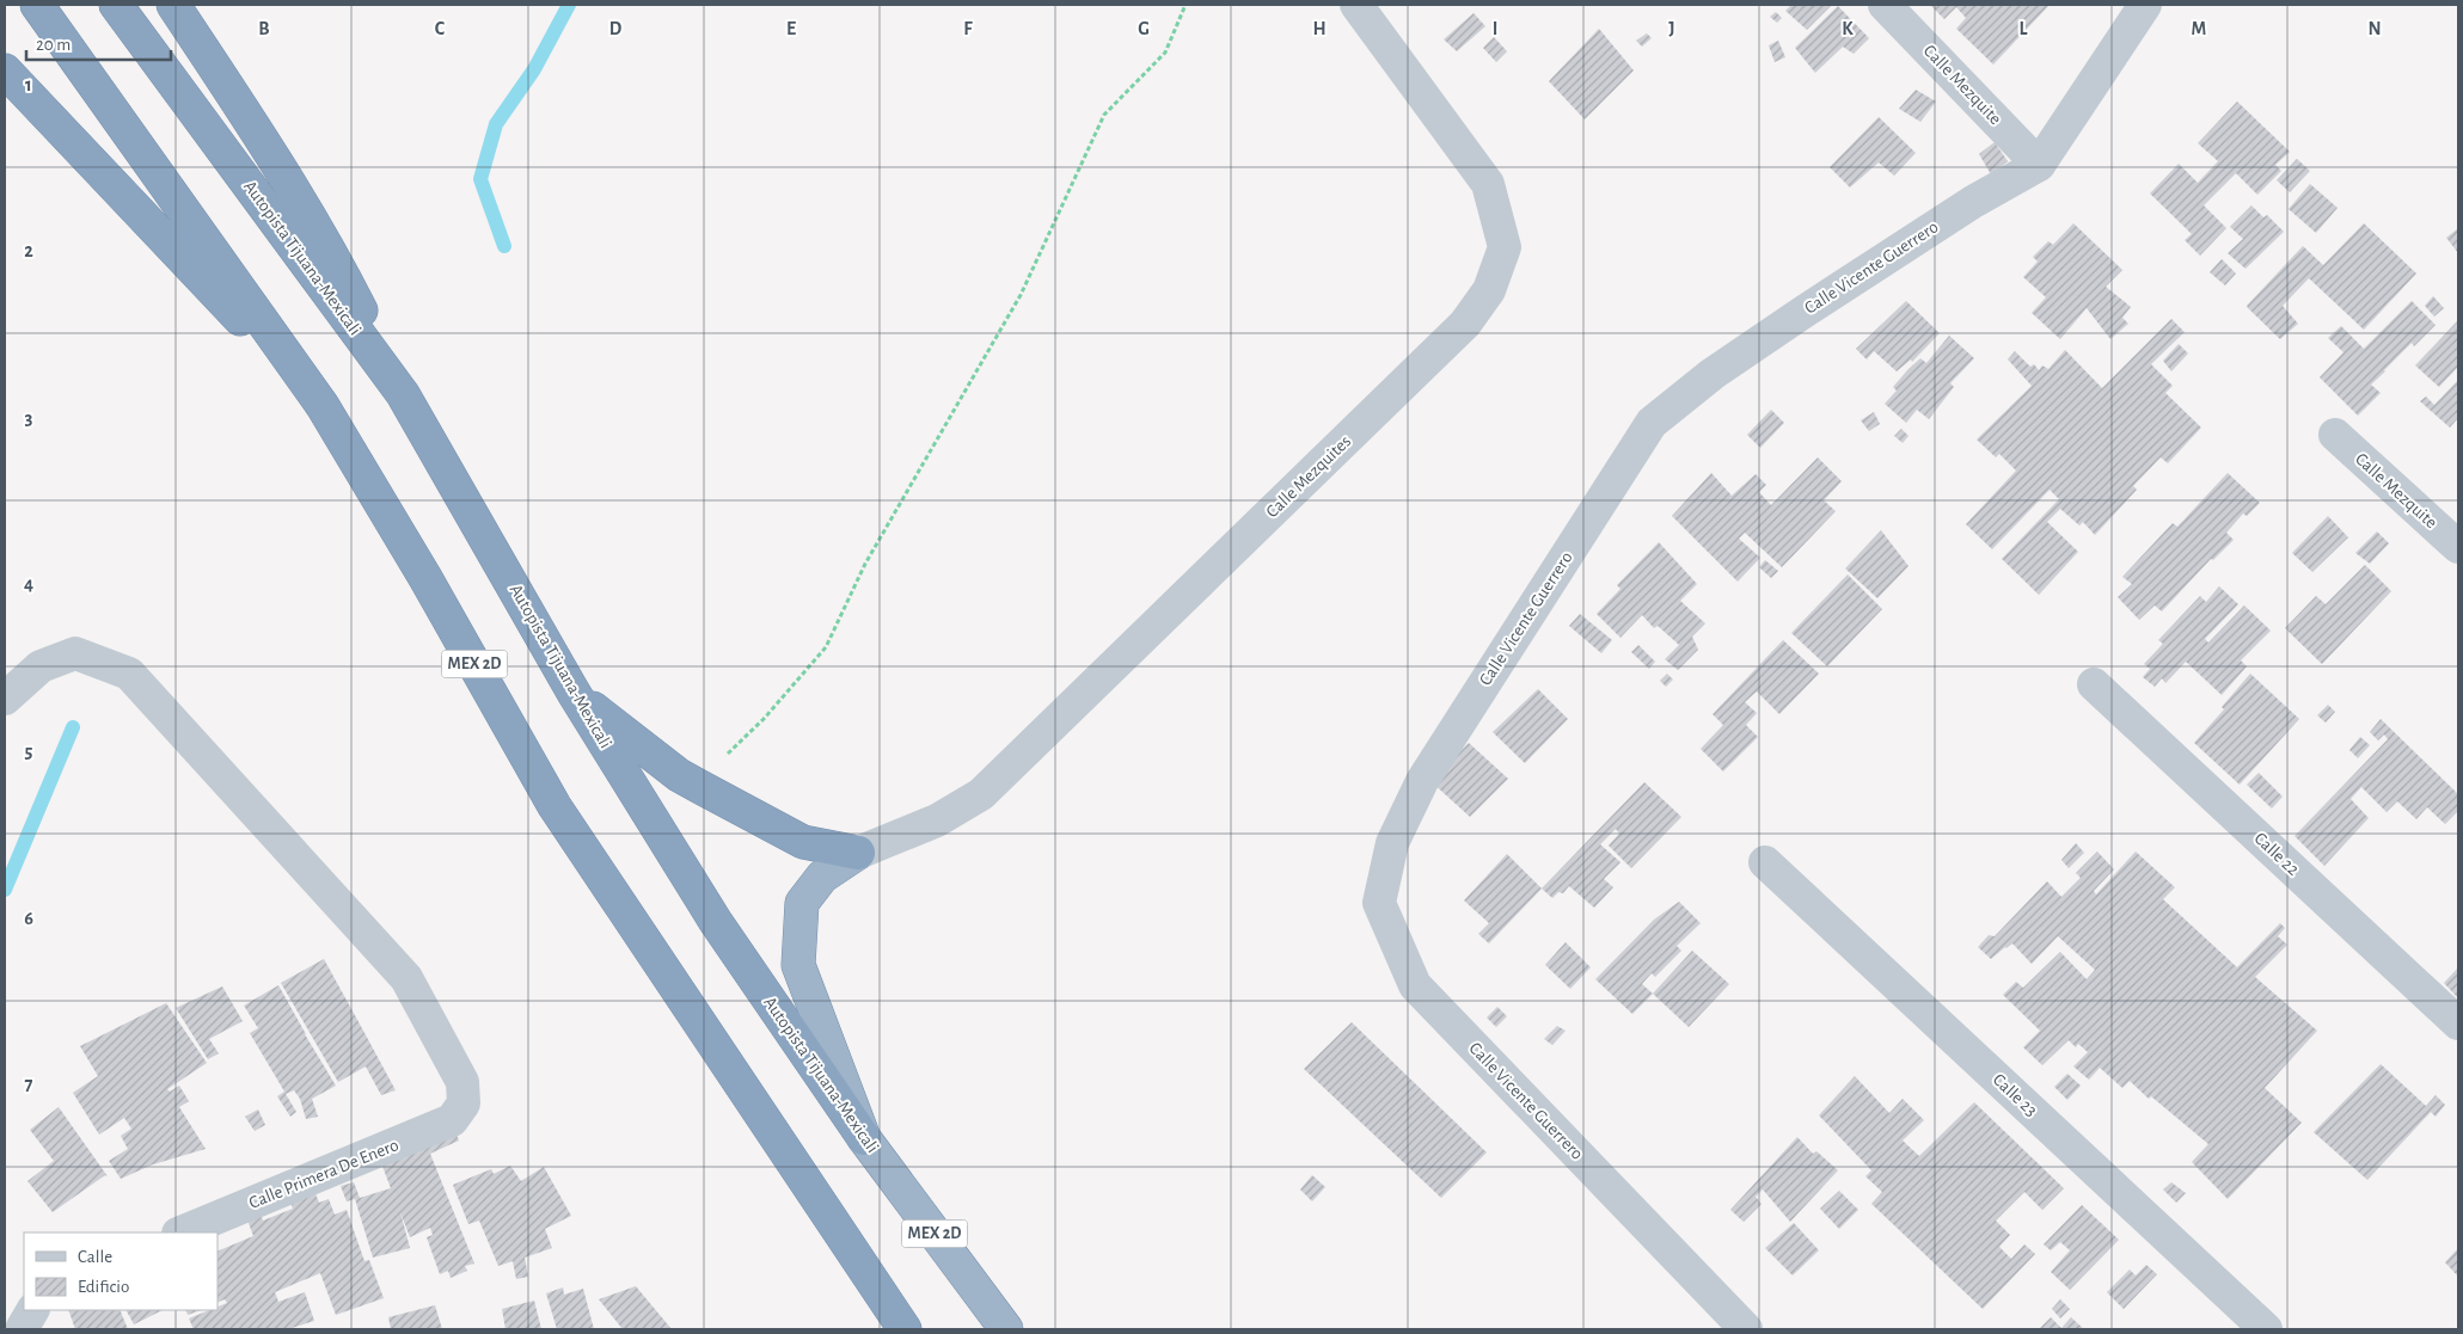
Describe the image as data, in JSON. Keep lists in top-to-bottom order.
{
  "streets": {
    "highway": ["Autopista Tijuana-Mexicali", "MEX 2D"],
    "street": [
      "Calle Mezquite",
      "Calle Vicente Guerrero",
      "Calle Mezquites",
      "Calle 22",
      "Calle 23",
      "Calle Primera De Enero"
    ]
  },
  "crossings": [
    ["Calle Mezquite", "Calle Vicente Guerrero"]
  ],
  "legend": ["Calle", "Edificio"],
  "scale_bar": "20 m",
  "grid": {
    "columns": [
      "B",
      "C",
      "D",
      "E",
      "F",
      "G",
      "H",
      "I",
      "J",
      "K",
      "L",
      "M",
      "N"
    ],
    "rows": [
      "1",
      "2",
      "3",
      "4",
      "5",
      "6",
      "7"
    ]
  }
}
